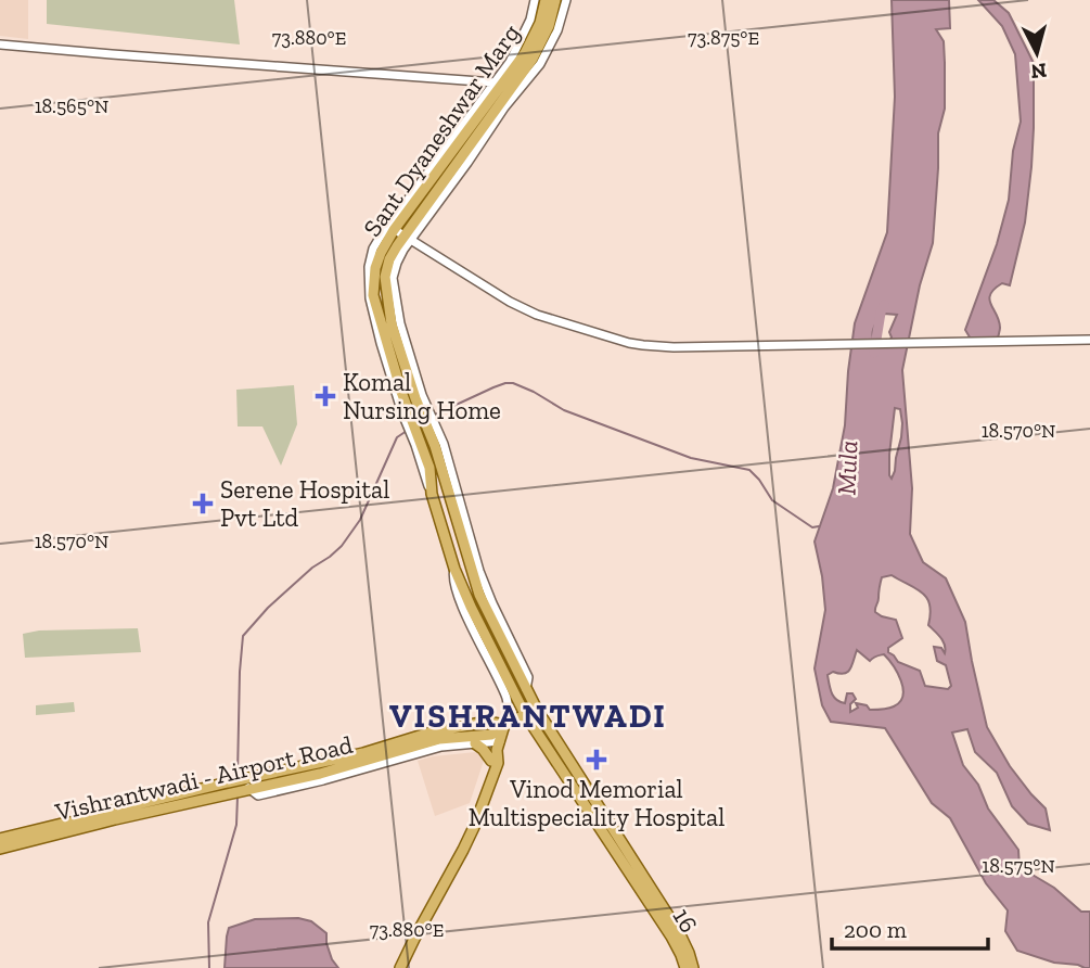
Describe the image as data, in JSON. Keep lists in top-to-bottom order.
{
  "streets": {
    "main road": ["Sant Dyaneshwar Marg", "Vishrantwadi - Airport Road", "16"]
  },
  "districts": ["VISHRANTWADI"],
  "water": ["Mula"],
  "places": {
    "health": ["Komal Nursing Home", "Serene Hospital Pvt Ltd", "Vinod Memorial Multispeciality Hospital"]
  },
  "scale_bar": "200 m",
  "north": "bottom",
  "coordinates": [
    "73.880°E",
    "73.875°E",
    "18.565°N",
    "18.570°N",
    "18.575°N"
  ]
}
